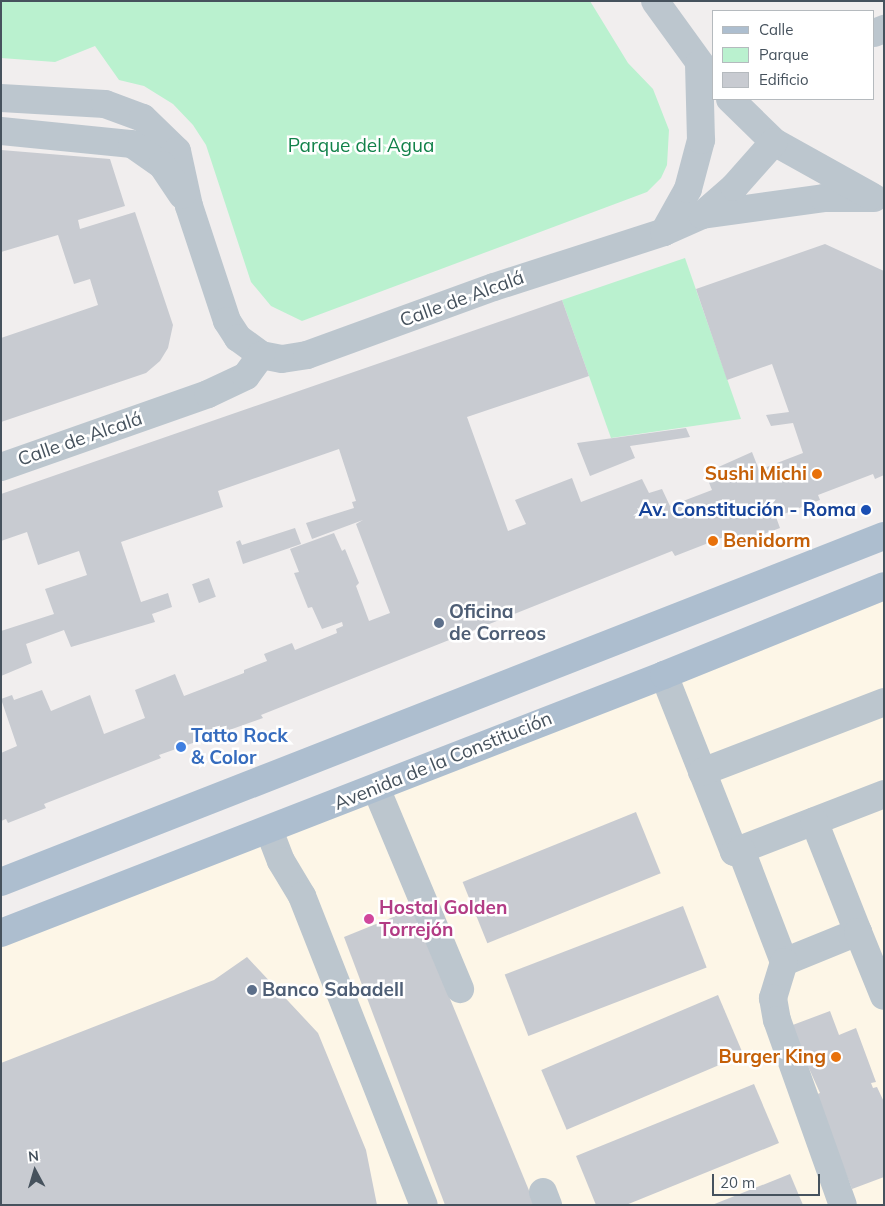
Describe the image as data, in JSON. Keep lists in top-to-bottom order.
{
  "streets": {
    "main road": ["Avenida de la Constitución"],
    "street": ["Calle de Alcalá"]
  },
  "parks": ["Parque del Agua"],
  "places": [
    "Sushi Michi",
    "Av. Constitución - Roma",
    "Benidorm",
    "Oficina de Correos",
    "Tatto Rock & Color",
    "Hostal Golden Torrejón",
    "Banco Sabadell",
    "Burger King"
  ],
  "legend": ["Calle", "Parque", "Edificio"],
  "scale_bar": "20 m",
  "north": "top"
}
